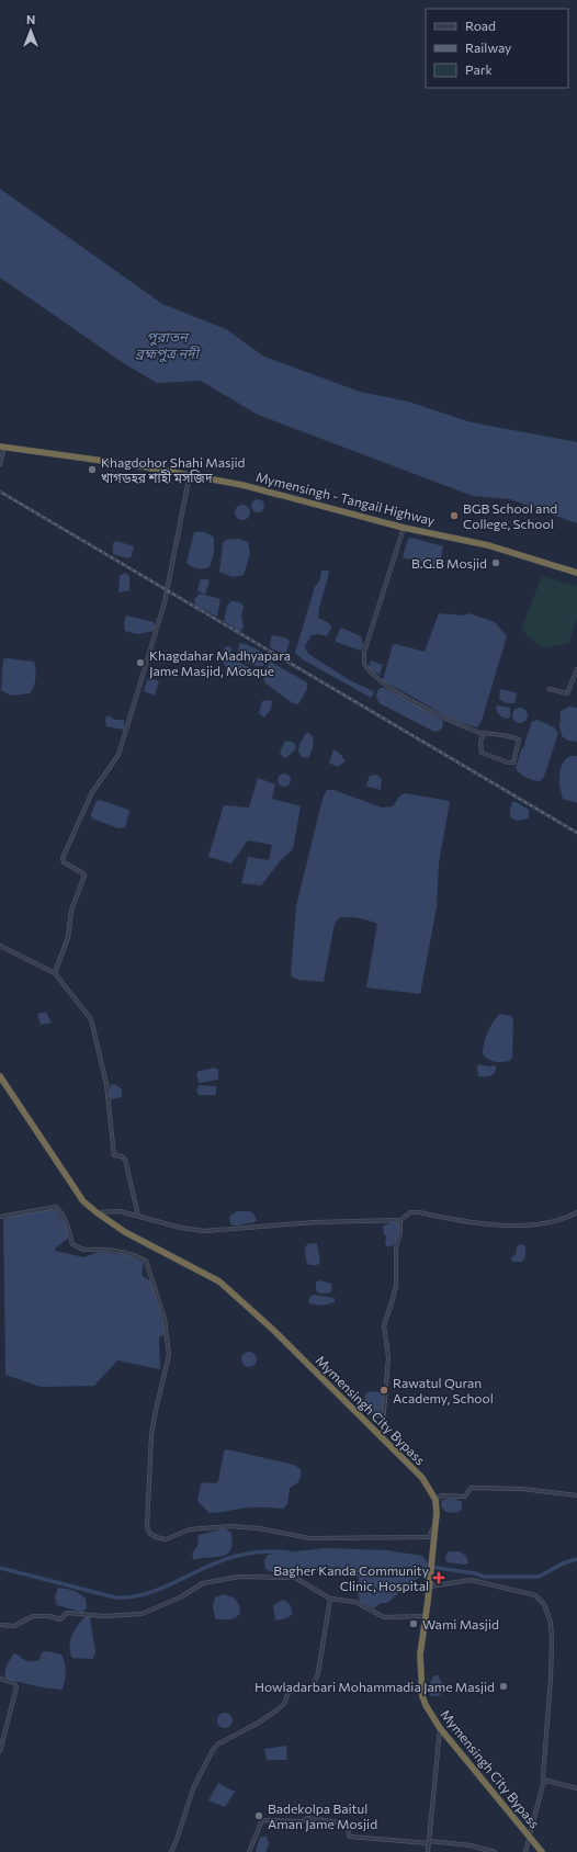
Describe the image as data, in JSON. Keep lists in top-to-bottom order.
{
  "streets": {
    "highway": ["Mymensingh - Tangail Highway", "Mymensingh City Bypass"]
  },
  "water": ["পুরাতন ব্রহ্মপুত্র নদী"],
  "places": {
    "other": [
      "Khagdohor Shahi Masjid খাগডহর শাহী মসজিদ",
      "BGB School and College, School",
      "B.G.B Mosjid",
      "Khagdahar Madhyapara Jame Masjid, Mosque",
      "Rawatul Quran Academy, School",
      "Wami Masjid",
      "Howladarbari Mohammadia Jame Masjid",
      "Badekolpa Baitul Aman Jame Mosjid"
    ],
    "health": ["Bagher Kanda Community Clinic, Hospital"]
  },
  "legend": ["Road", "Railway", "Park"],
  "north": "top"
}
